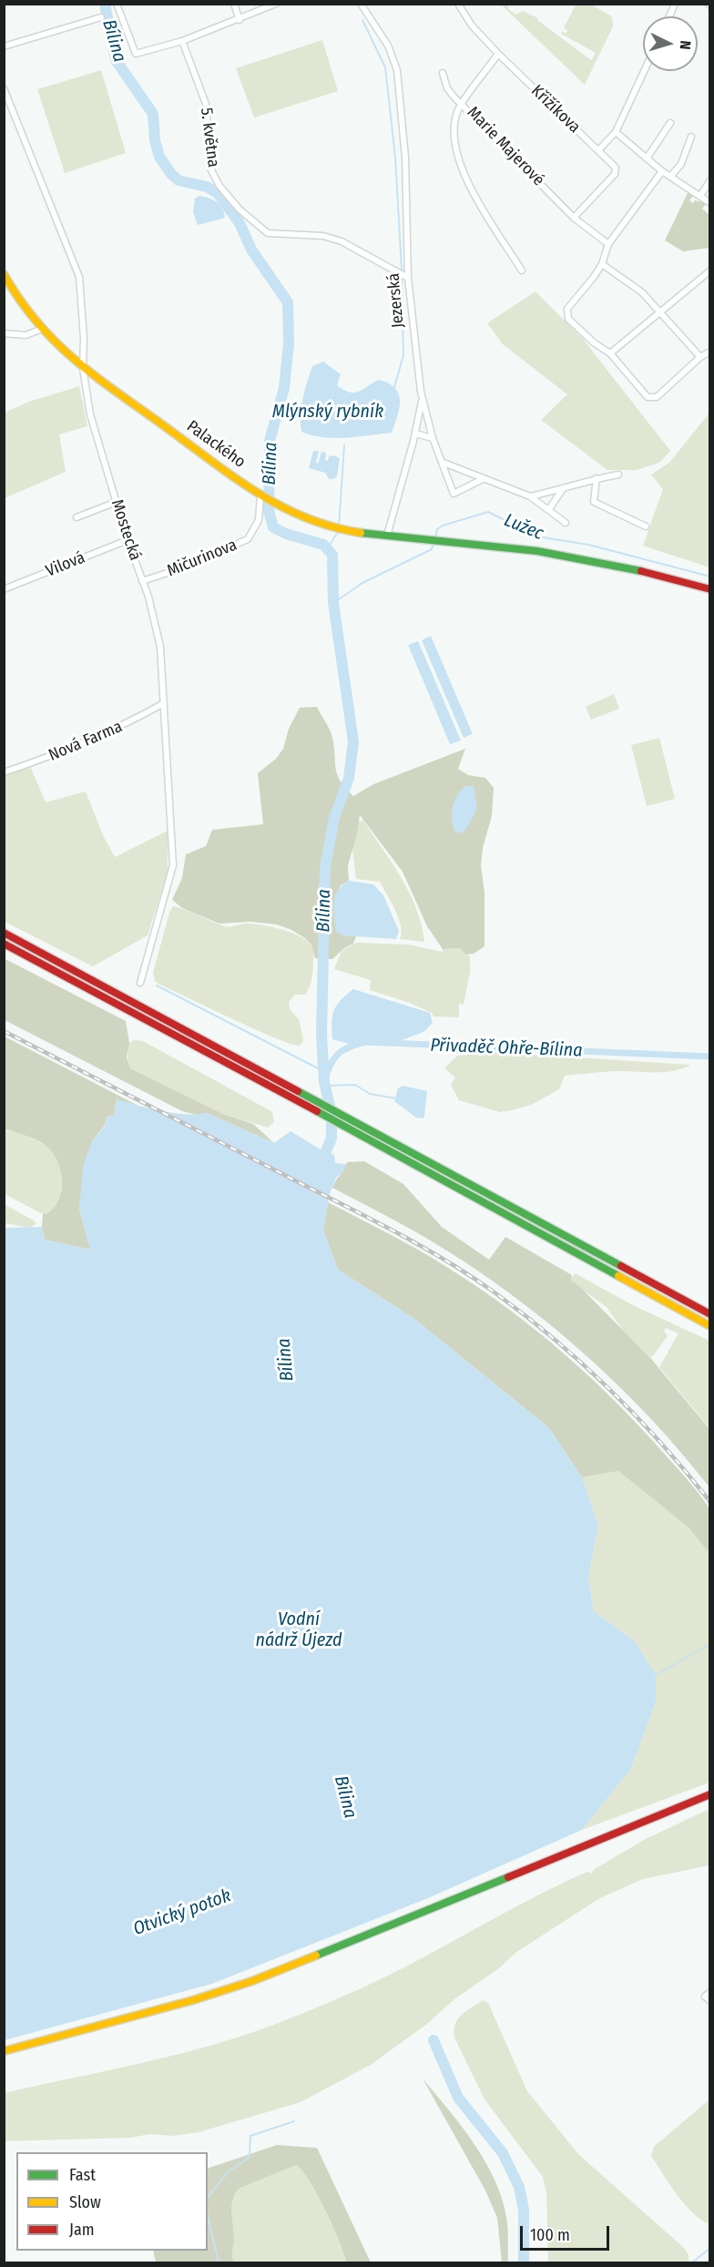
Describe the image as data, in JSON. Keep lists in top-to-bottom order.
{
  "streets": {
    "main road": ["Palackého"],
    "street": [
      "Křižíkova",
      "5. května",
      "Marie Majerové",
      "Jezerská",
      "Mostecká",
      "Mičurinova",
      "Vilová",
      "Nová Farma"
    ]
  },
  "crossings": [
    ["Křižíkova", "Marie Majerové"],
    ["5. května", "Jezerská"],
    ["Palackého", "Mostecká"],
    ["Palackého", "Mičurinova"],
    ["Mostecká", "Mičurinova"],
    ["Mostecká", "Vilová"],
    ["Mostecká", "Nová Farma"]
  ],
  "water": [
    "Bílina",
    "Mlýnský rybník",
    "Lužec",
    "Přivaděč Ohře-Bílina",
    "Vodní nádrž Újezd",
    "Otvický potok"
  ],
  "legend": ["Fast", "Slow", "Jam"],
  "scale_bar": "100 m",
  "north": "right"
}
